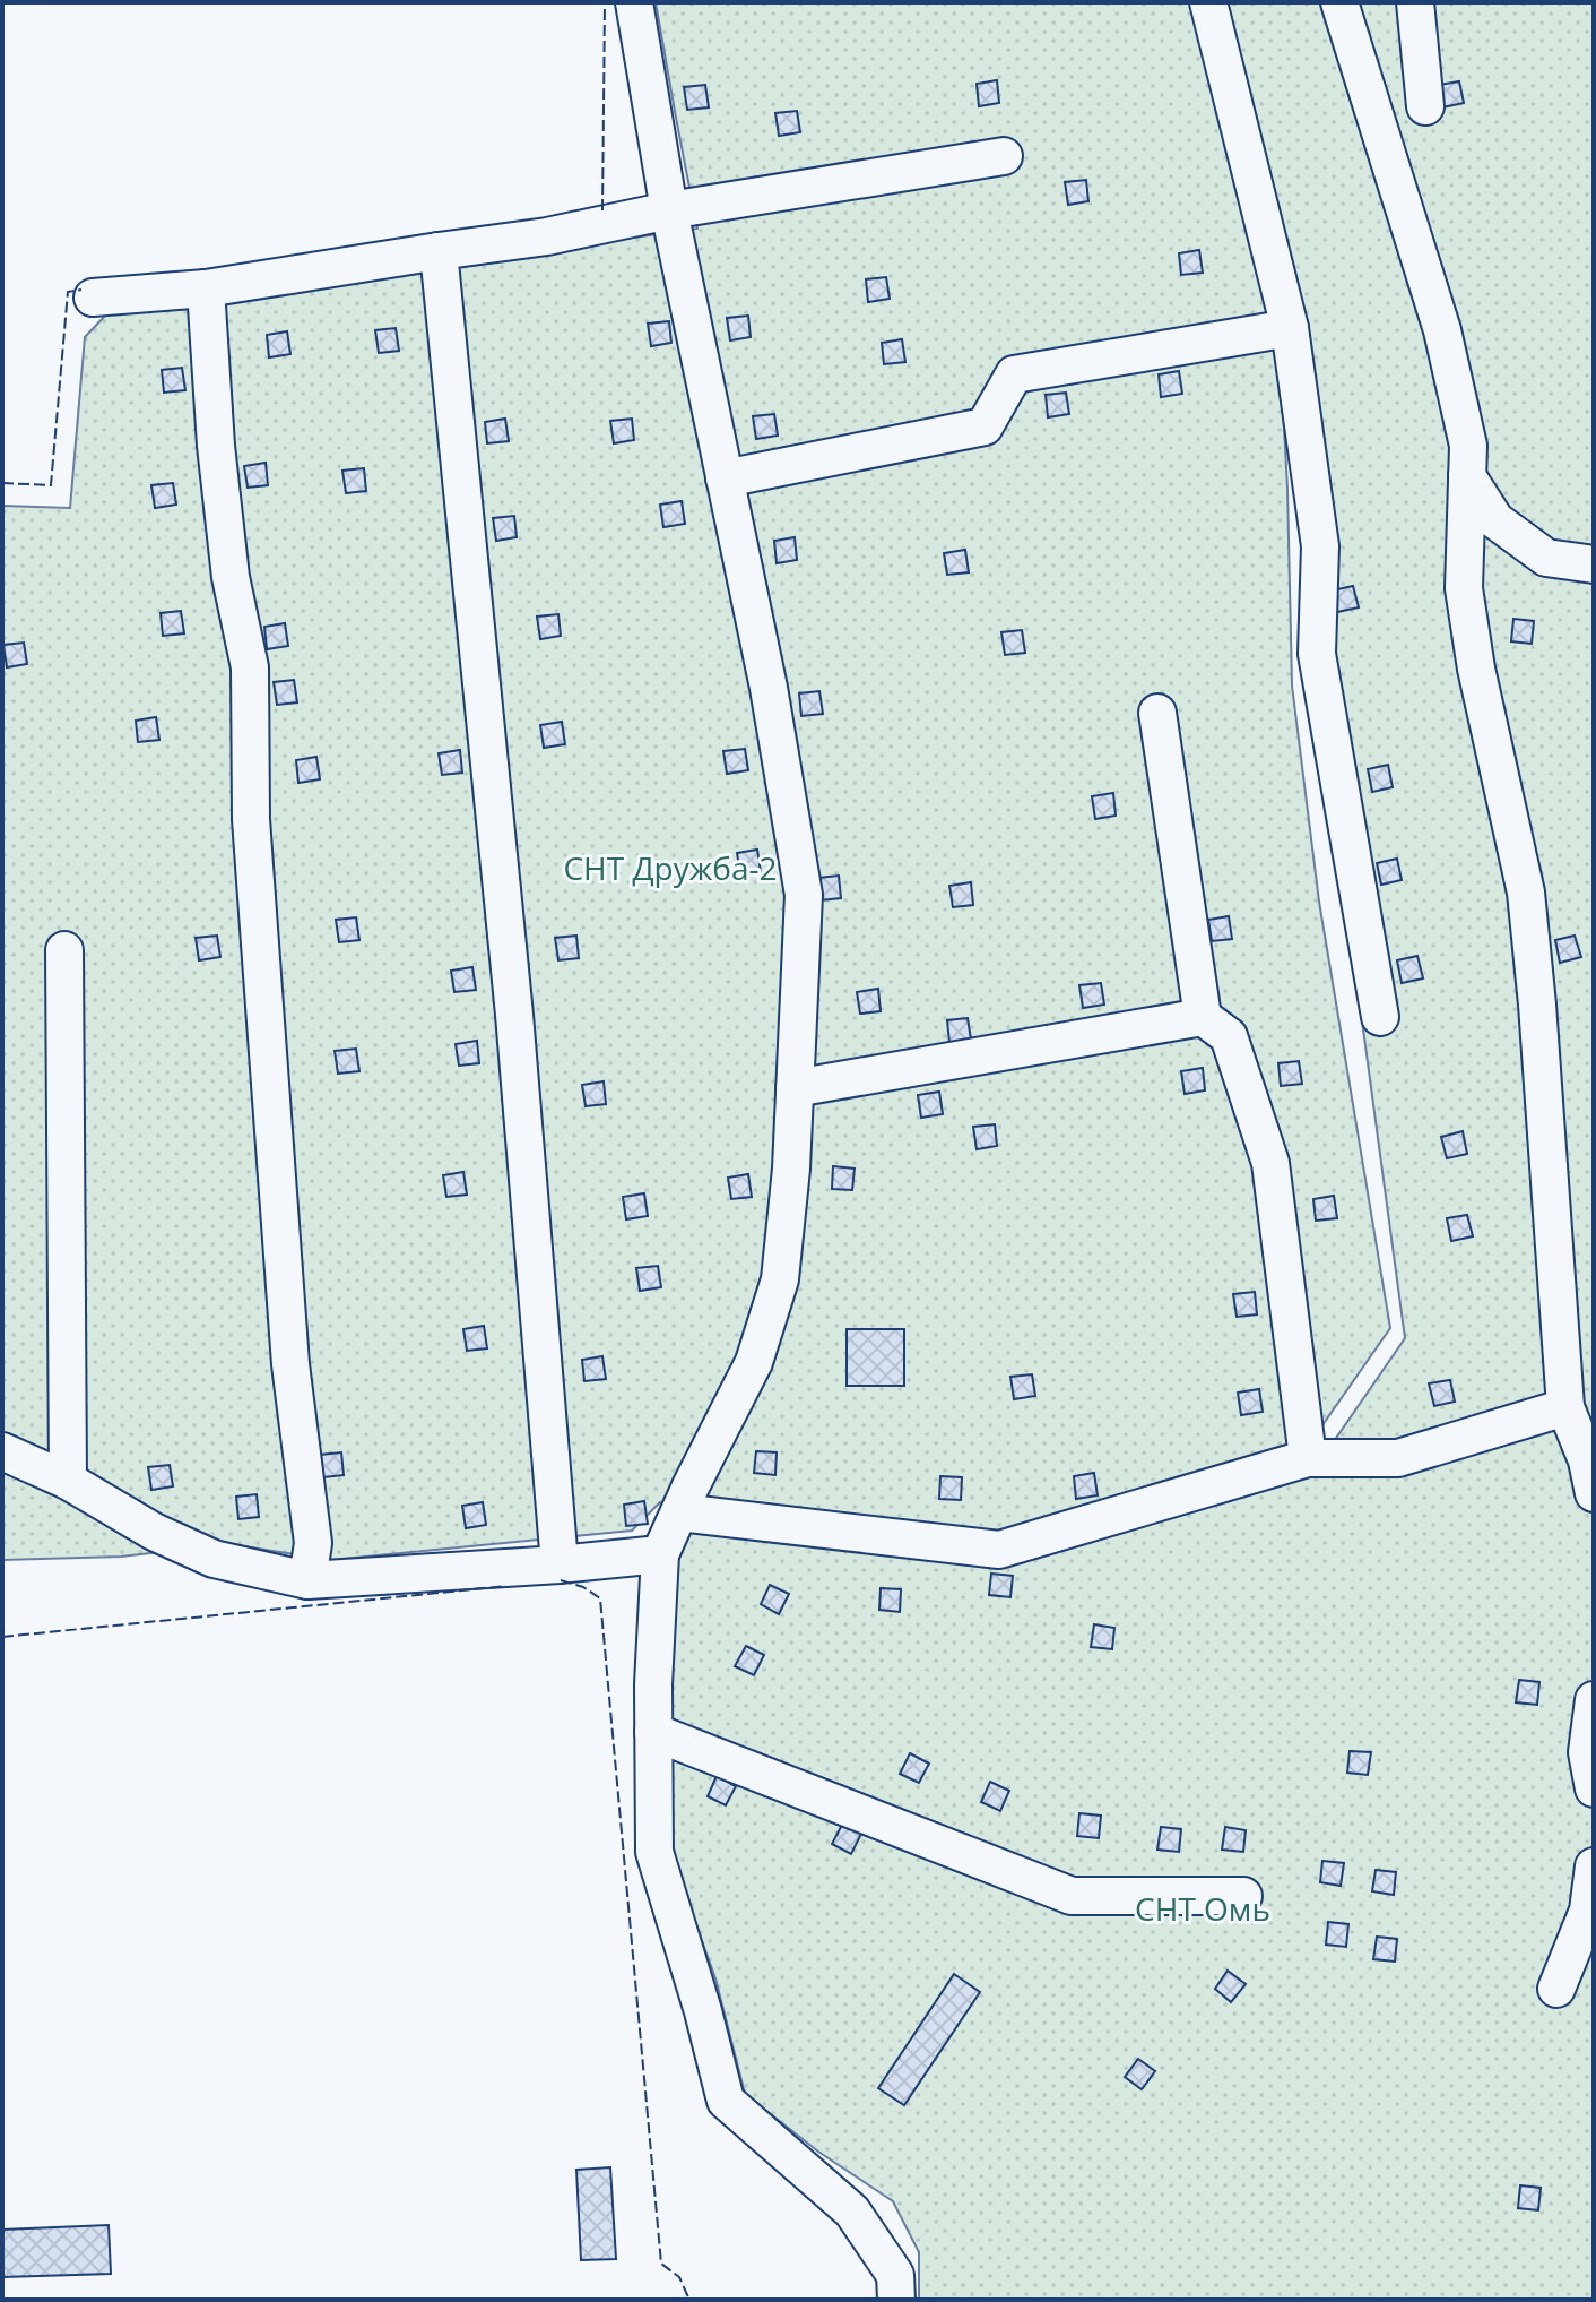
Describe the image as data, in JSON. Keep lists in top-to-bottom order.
{
  "parks": ["СНТ Дружба-2", "СНТ Омь"]
}
